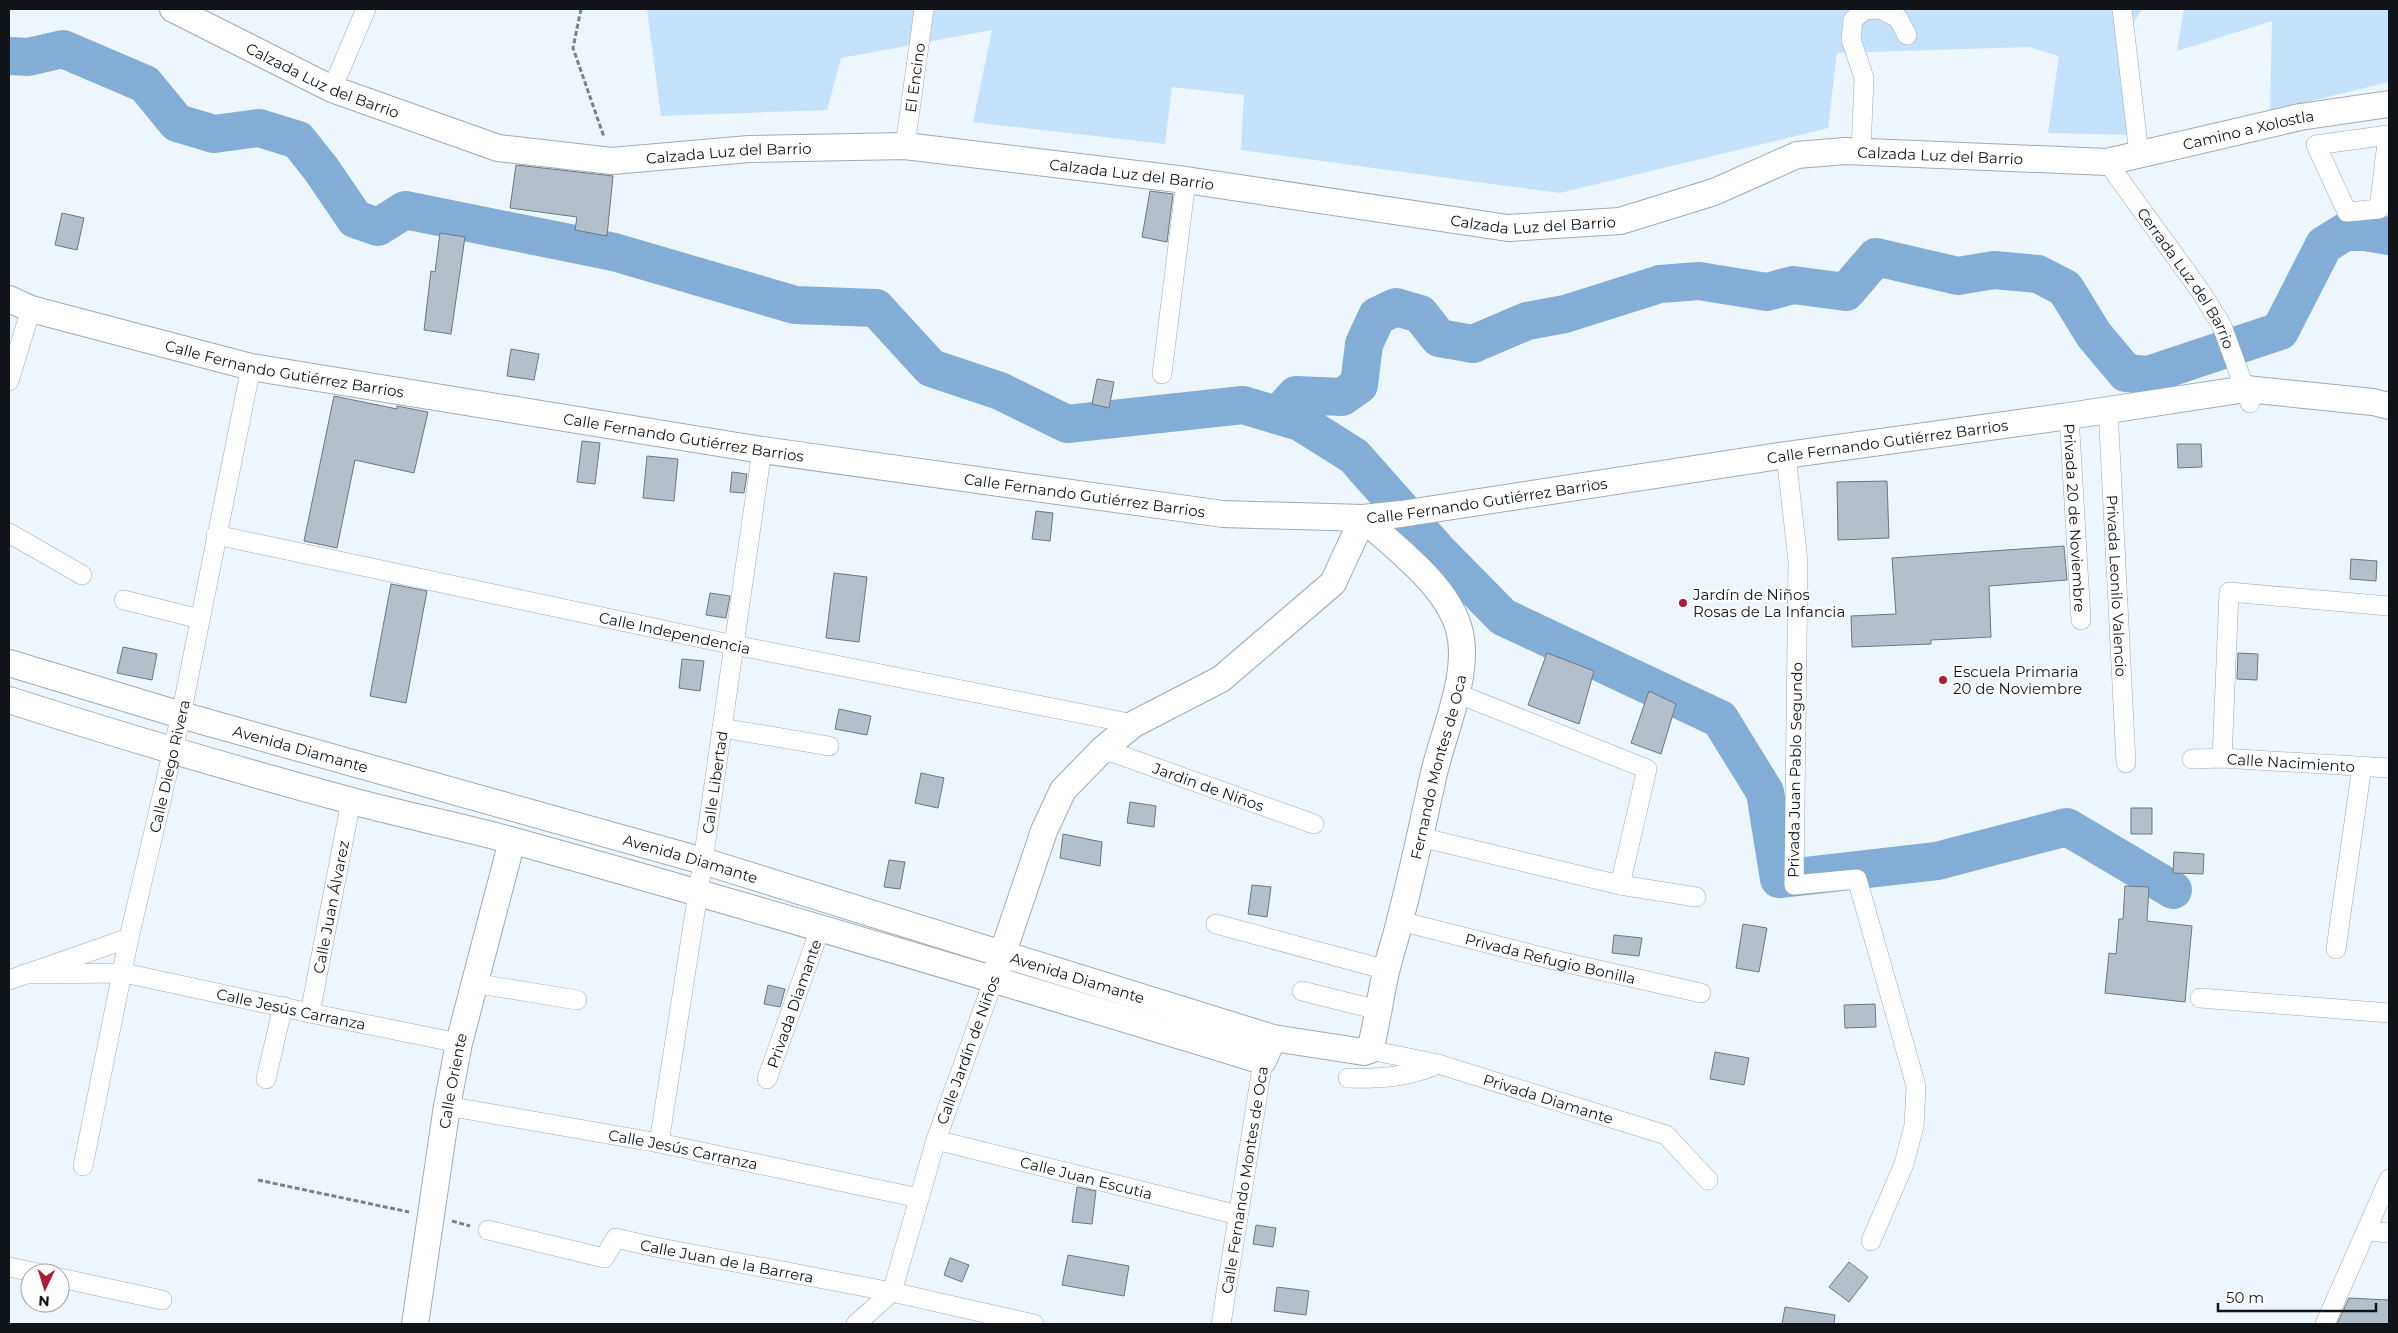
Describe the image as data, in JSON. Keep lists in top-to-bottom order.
{
  "streets": {
    "main road": [
      "Calzada Luz del Barrio",
      "Camino a Xolostla",
      "Calle Fernando Gutiérrez Barrios",
      "Avenida Diamante",
      "Fernando Montes de Oca",
      "Calle Jardín de Niños",
      "Calle Oriente"
    ],
    "street": [
      "El Encino",
      "Cerrada Luz del Barrio",
      "Privada 20 de Noviembre",
      "Privada Leonilo Valencio",
      "Calle Independencia",
      "Calle Nacimiento",
      "Calle Diego Rivera",
      "Privada Juan Pablo Segundo",
      "Calle Libertad",
      "Jardin de Niños",
      "Calle Juan Álvarez",
      "Privada Refugio Bonilla",
      "Privada Diamante",
      "Calle Jesús Carranza",
      "Calle Juan Escutia",
      "Calle Fernando Montes de Oca",
      "Calle Juan de la Barrera"
    ]
  },
  "crossings": [
    ["El Encino", "Calzada Luz del Barrio"],
    ["Calzada Luz del Barrio", "Camino a Xolostla"],
    ["Calzada Luz del Barrio", "Cerrada Luz del Barrio"],
    ["Camino a Xolostla", "Cerrada Luz del Barrio"],
    ["Cerrada Luz del Barrio", "Calle Fernando Gutiérrez Barrios"],
    ["Calle Fernando Gutiérrez Barrios", "Privada 20 de Noviembre"],
    ["Calle Fernando Gutiérrez Barrios", "Privada Leonilo Valencio"],
    ["Calle Fernando Gutiérrez Barrios", "Calle Diego Rivera"],
    ["Calle Fernando Gutiérrez Barrios", "Fernando Montes de Oca"],
    ["Calle Fernando Gutiérrez Barrios", "Privada Juan Pablo Segundo"],
    ["Calle Fernando Gutiérrez Barrios", "Calle Libertad"],
    ["Calle Fernando Gutiérrez Barrios", "Calle Jardín de Niños"],
    ["Calle Independencia", "Calle Diego Rivera"],
    ["Calle Independencia", "Calle Libertad"],
    ["Calle Independencia", "Calle Jardín de Niños"],
    ["Avenida Diamante", "Calle Diego Rivera"],
    ["Avenida Diamante", "Fernando Montes de Oca"],
    ["Avenida Diamante", "Calle Libertad"],
    ["Avenida Diamante", "Calle Juan Álvarez"],
    ["Avenida Diamante", "Privada Diamante"],
    ["Avenida Diamante", "Calle Jardín de Niños"],
    ["Avenida Diamante", "Calle Oriente"],
    ["Avenida Diamante", "Calle Fernando Montes de Oca"],
    ["Calle Diego Rivera", "Calle Jesús Carranza"],
    ["Fernando Montes de Oca", "Privada Refugio Bonilla"],
    ["Fernando Montes de Oca", "Privada Diamante"],
    ["Fernando Montes de Oca", "Calle Jardín de Niños"],
    ["Calle Libertad", "Calle Jesús Carranza"],
    ["Jardin de Niños", "Calle Jardín de Niños"],
    ["Calle Juan Álvarez", "Calle Jesús Carranza"],
    ["Calle Jesús Carranza", "Calle Jardín de Niños"],
    ["Calle Jesús Carranza", "Calle Oriente"],
    ["Calle Jardín de Niños", "Calle Juan Escutia"],
    ["Calle Jardín de Niños", "Calle Juan de la Barrera"],
    ["Calle Juan Escutia", "Calle Fernando Montes de Oca"]
  ],
  "places": ["Jardín de Niños Rosas de La Infancia", "Escuela Primaria 20 de Noviembre"],
  "scale_bar": "50 m",
  "north": "bottom"
}
